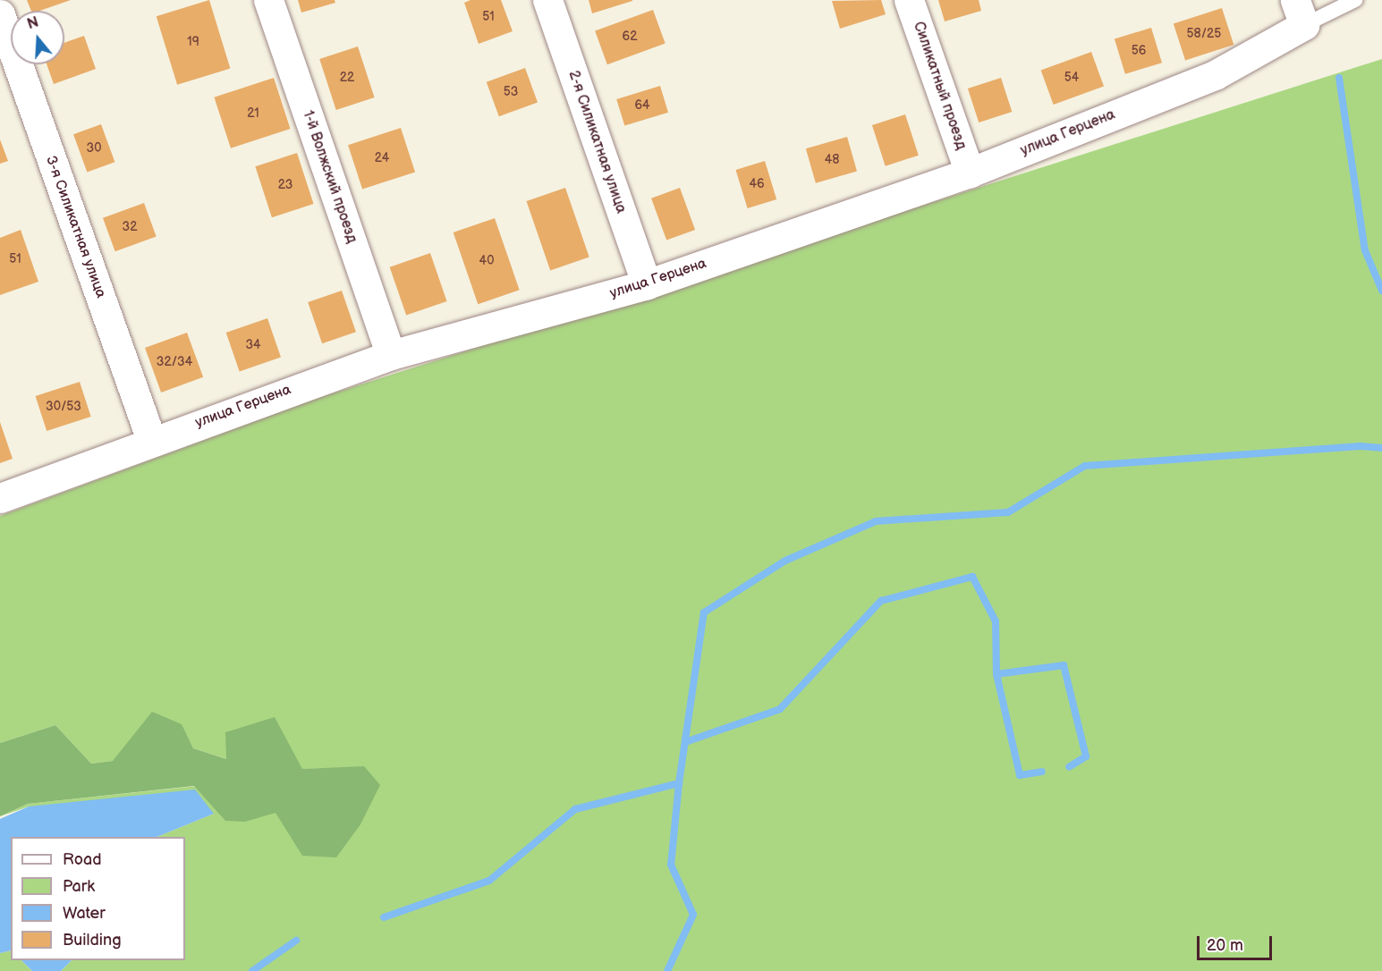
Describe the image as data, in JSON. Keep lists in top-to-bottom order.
{
  "streets": {
    "street": [
      "Силикатный проезд",
      "улица Герцена",
      "2-я Силикатная улица",
      "1-й Волжский проезд",
      "3-я Силикатная улица"
    ]
  },
  "crossings": [
    ["Силикатный проезд", "улица Герцена"],
    ["улица Герцена", "2-я Силикатная улица"],
    ["улица Герцена", "1-й Волжский проезд"],
    ["улица Герцена", "3-я Силикатная улица"]
  ],
  "house_numbers": [
    "51",
    "58/25",
    "62",
    "19",
    "56",
    "22",
    "54",
    "53",
    "64",
    "21",
    "30",
    "24",
    "48",
    "46",
    "23",
    "32",
    "51",
    "40",
    "34",
    "32/34",
    "30/53"
  ],
  "legend": [
    "Road",
    "Park",
    "Water",
    "Building"
  ],
  "scale_bar": "20 m",
  "north": "top"
}
